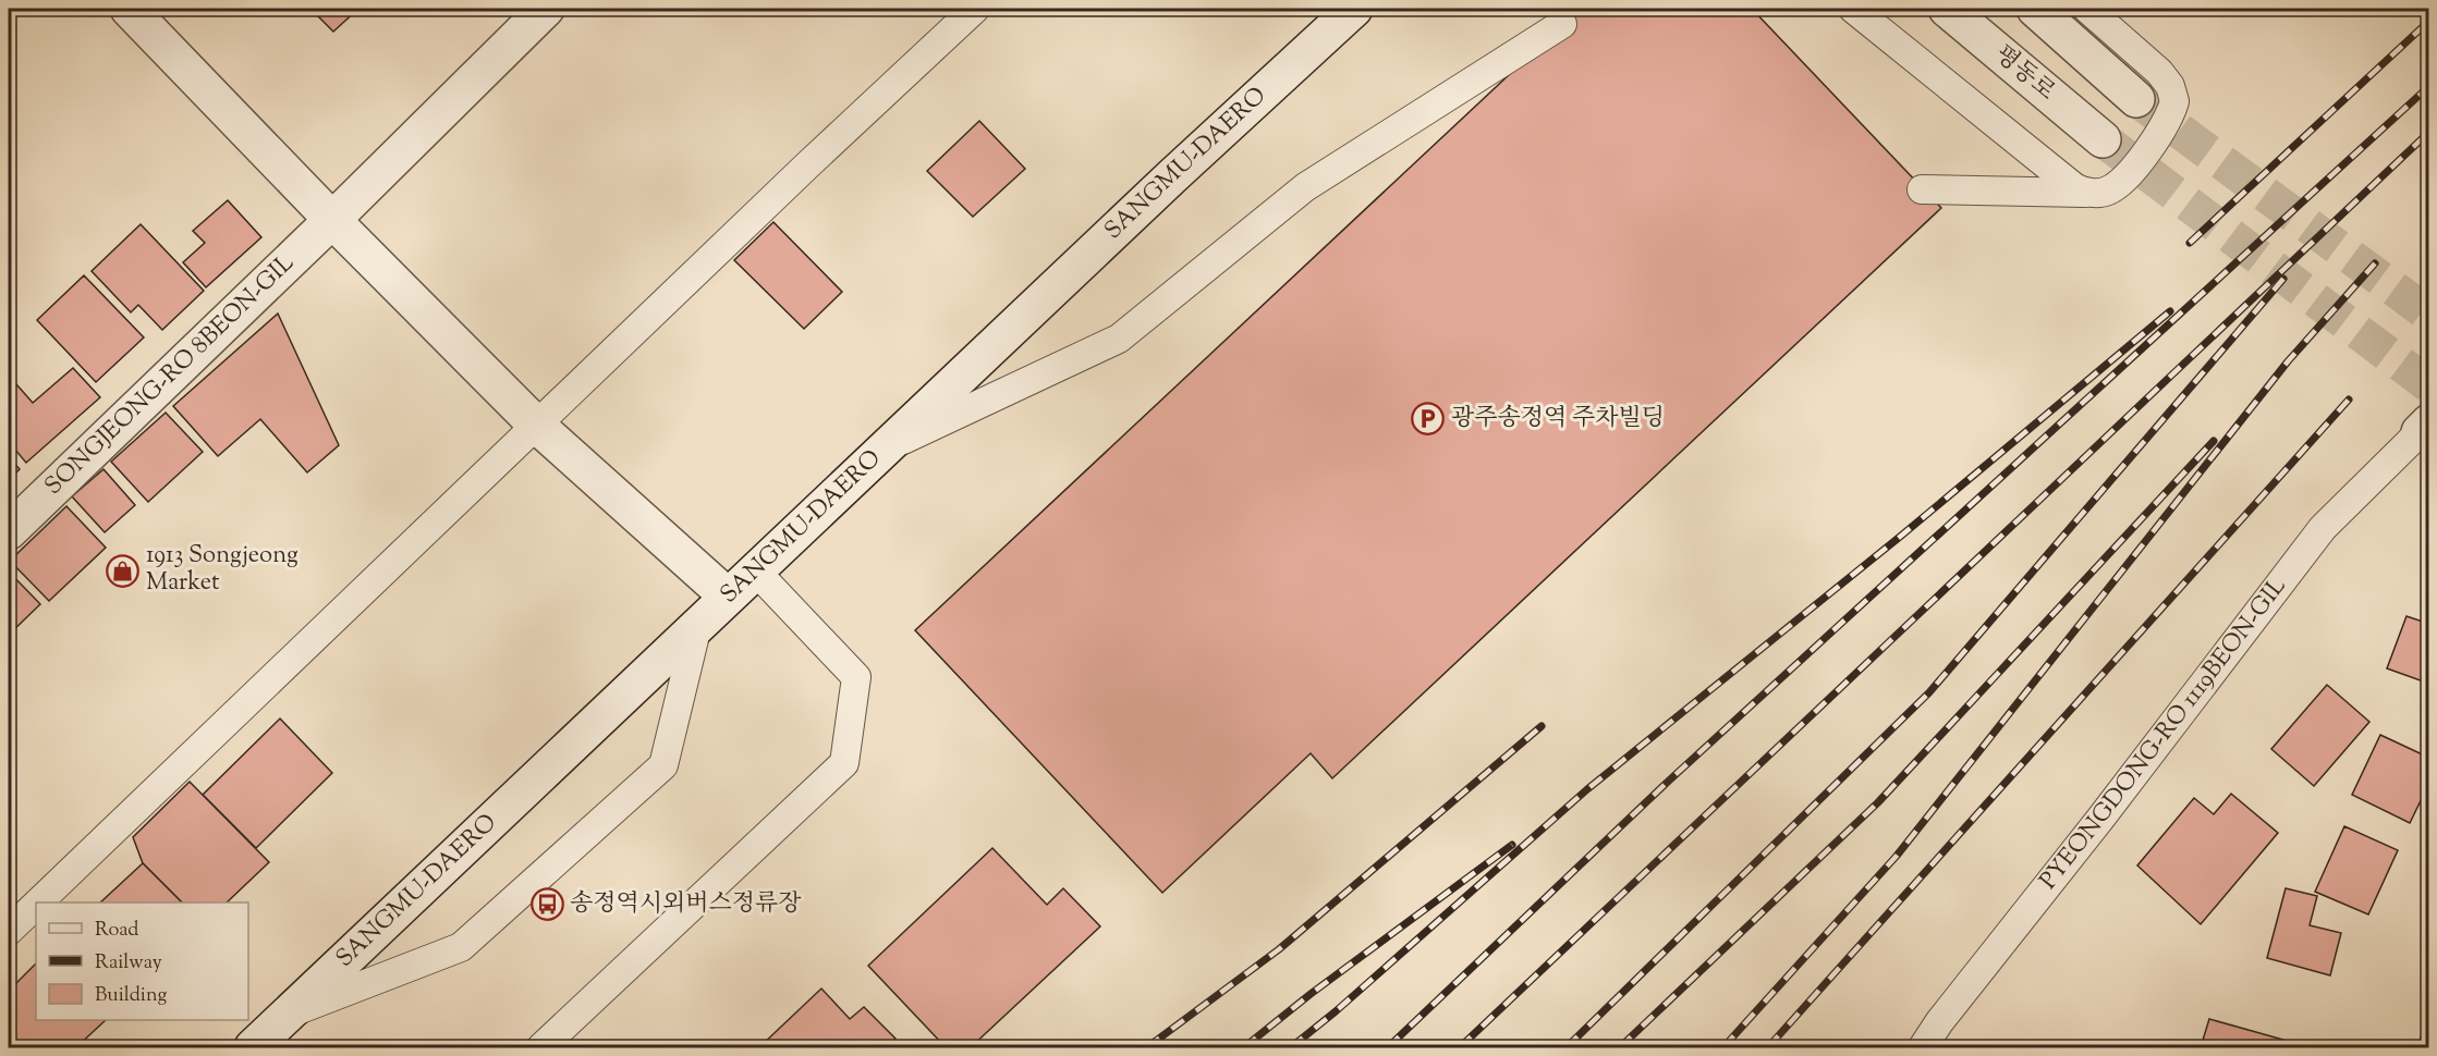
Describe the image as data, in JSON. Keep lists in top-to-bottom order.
{
  "streets": {
    "street": ["평동로", "SANGMU-DAERO", "SONGJEONG-RO 8BEON-GIL"],
    "lane": ["PYEONGDONG-RO 1119BEON-GIL"]
  },
  "places": {
    "parking": ["광주송정역 주차빌딩"],
    "shop": ["1913 Songjeong Market"],
    "bus stop": ["송정역시외버스정류장"]
  },
  "legend": ["Road", "Railway", "Building"]
}
